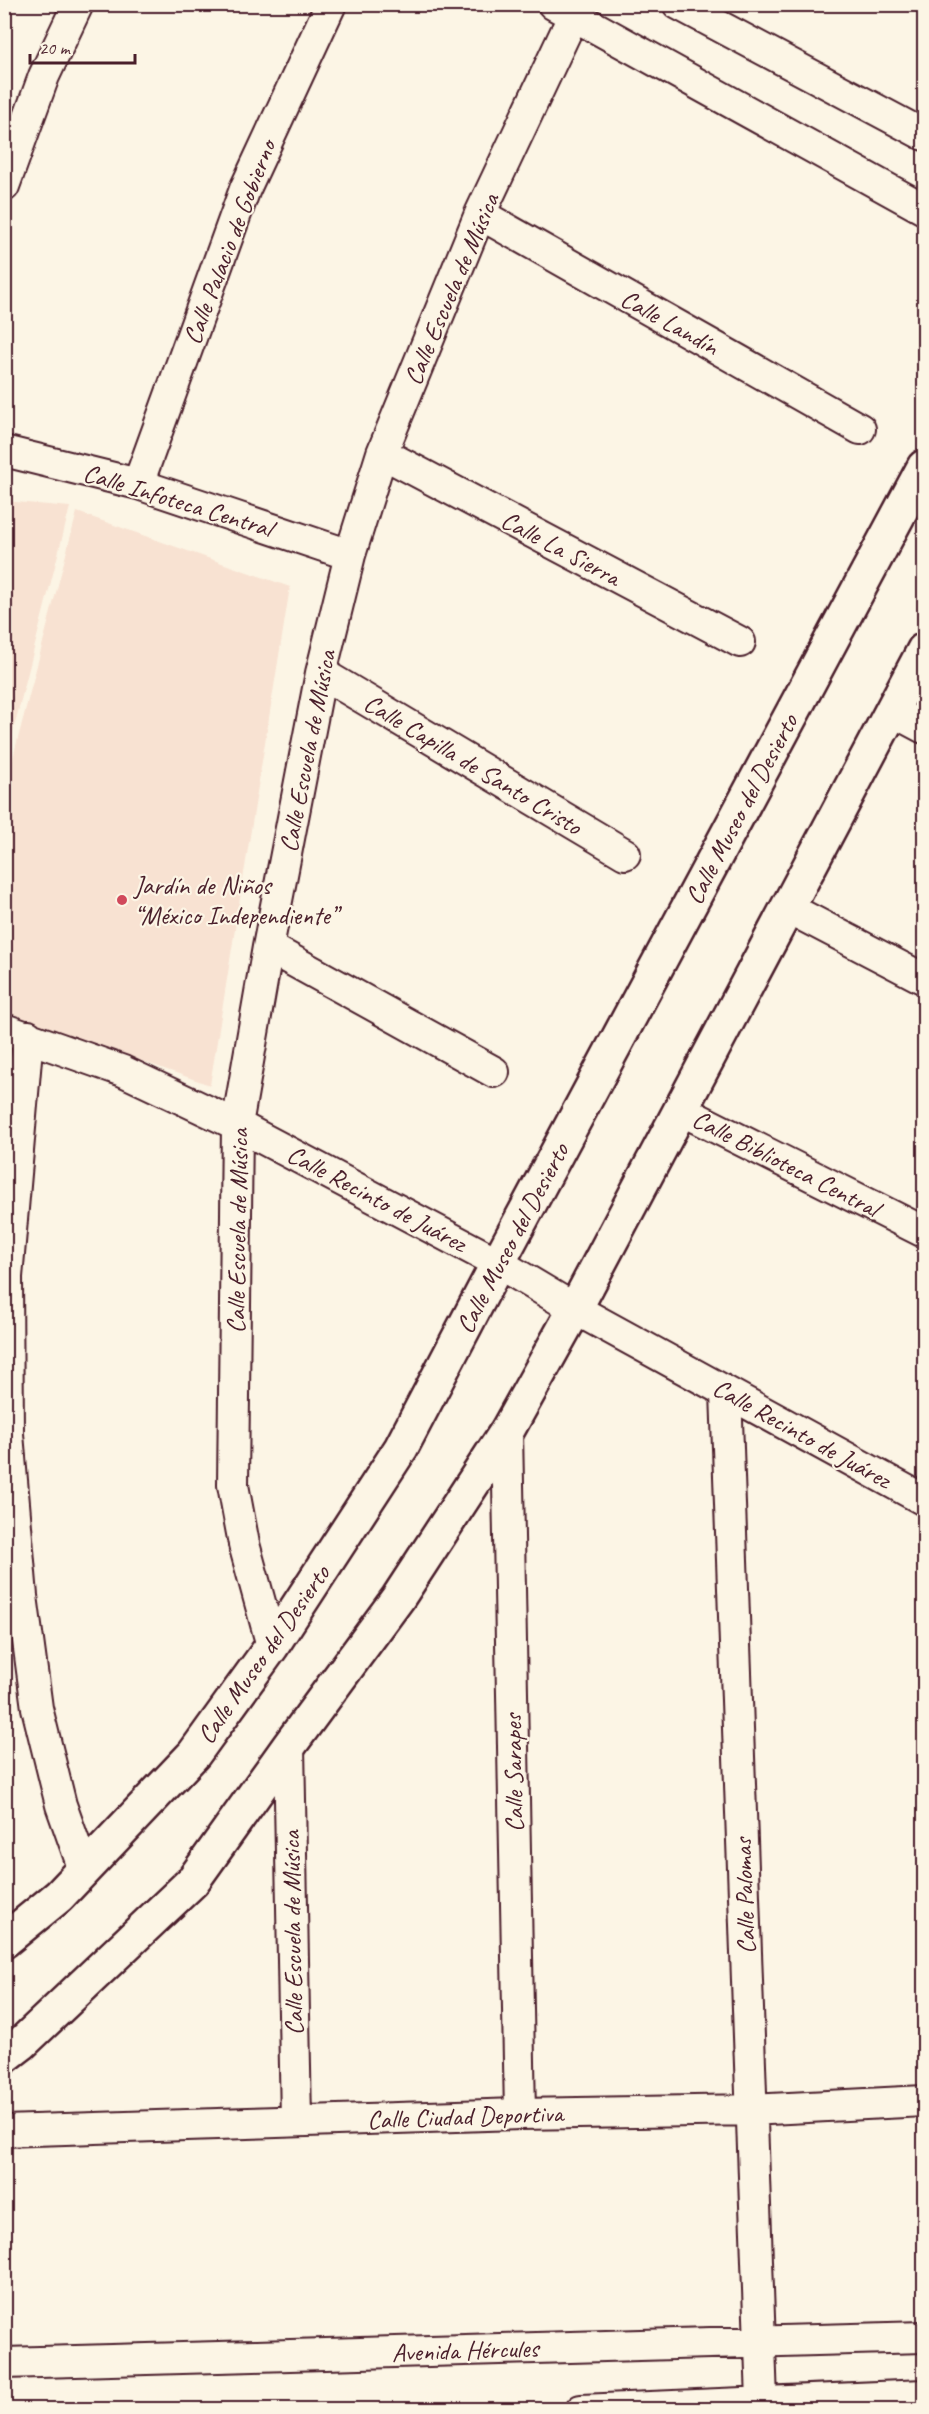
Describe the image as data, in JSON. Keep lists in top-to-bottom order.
{
  "streets": {
    "street": [
      "Calle Palacio de Gobierno",
      "Calle Escuela de Música",
      "Calle Landín",
      "Calle Infoteca Central",
      "Calle La Sierra",
      "Calle Capilla de Santo Cristo",
      "Calle Museo del Desierto",
      "Calle Biblioteca Central",
      "Calle Recinto de Juárez",
      "Calle Sarapes",
      "Calle Palomas",
      "Calle Ciudad Deportiva",
      "Avenida Hércules"
    ]
  },
  "crossings": [
    ["Calle Palacio de Gobierno", "Calle Infoteca Central"],
    ["Calle Escuela de Música", "Calle Landín"],
    ["Calle Escuela de Música", "Calle Infoteca Central"],
    ["Calle Escuela de Música", "Calle La Sierra"],
    ["Calle Escuela de Música", "Calle Capilla de Santo Cristo"],
    ["Calle Escuela de Música", "Calle Museo del Desierto"],
    ["Calle Escuela de Música", "Calle Recinto de Juárez"],
    ["Calle Escuela de Música", "Calle Ciudad Deportiva"],
    ["Calle Museo del Desierto", "Calle Recinto de Juárez"],
    ["Calle Recinto de Juárez", "Calle Palomas"],
    ["Calle Sarapes", "Calle Ciudad Deportiva"],
    ["Calle Palomas", "Calle Ciudad Deportiva"],
    ["Calle Palomas", "Avenida Hércules"]
  ],
  "places": ["Jardín de Niños “México Independiente”"],
  "scale_bar": "20 m"
}
